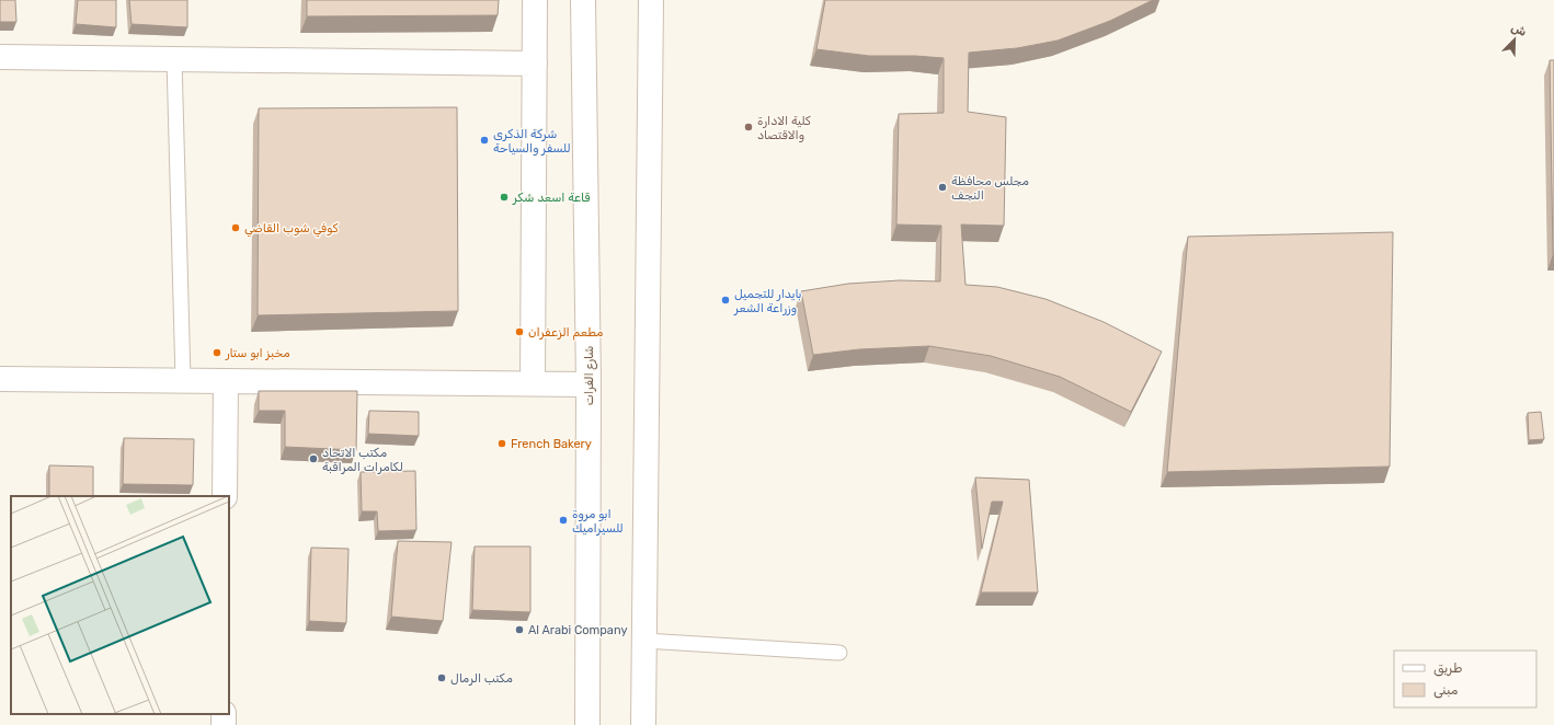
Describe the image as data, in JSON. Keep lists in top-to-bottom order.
{
  "streets": {
    "street": ["شارع الفرات"]
  },
  "places": [
    "كلية الادارة والاقتصاد",
    "شركة الذكرى للسفر والسياحة",
    "مجلس محافظة النجف",
    "قاعة اسعد شكر",
    "كوفي شوب القاضي",
    "بايدار للتجميل وزراعة الشعر",
    "مطعم الزعفران",
    "مخبز ابو ستار",
    "French Bakery",
    "مكتب الاتحاد لكامرات المراقبة",
    "ابو مروة للسيراميك",
    "Al Arabi Company",
    "مكتب الرمال"
  ],
  "legend": ["طريق", "مبنى"],
  "north": "top right"
}
